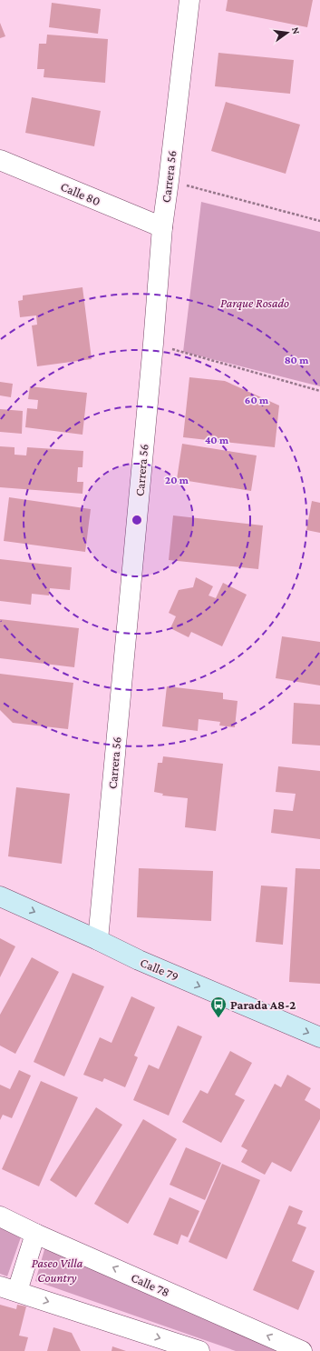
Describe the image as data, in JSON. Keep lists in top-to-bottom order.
{
  "streets": {
    "street": [
      "Carrera 56",
      "Calle 80",
      "Calle 79",
      "Calle 78"
    ]
  },
  "crossings": [
    ["Carrera 56", "Calle 80"],
    ["Carrera 56", "Calle 79"]
  ],
  "one_way": ["Calle 79"],
  "parks": ["Parque Rosado", "Paseo Villa Country"],
  "places": {
    "bus stop": ["Parada A8-2"]
  },
  "north": "right",
  "rings": [
    "80 m",
    "60 m",
    "40 m",
    "20 m"
  ]
}
